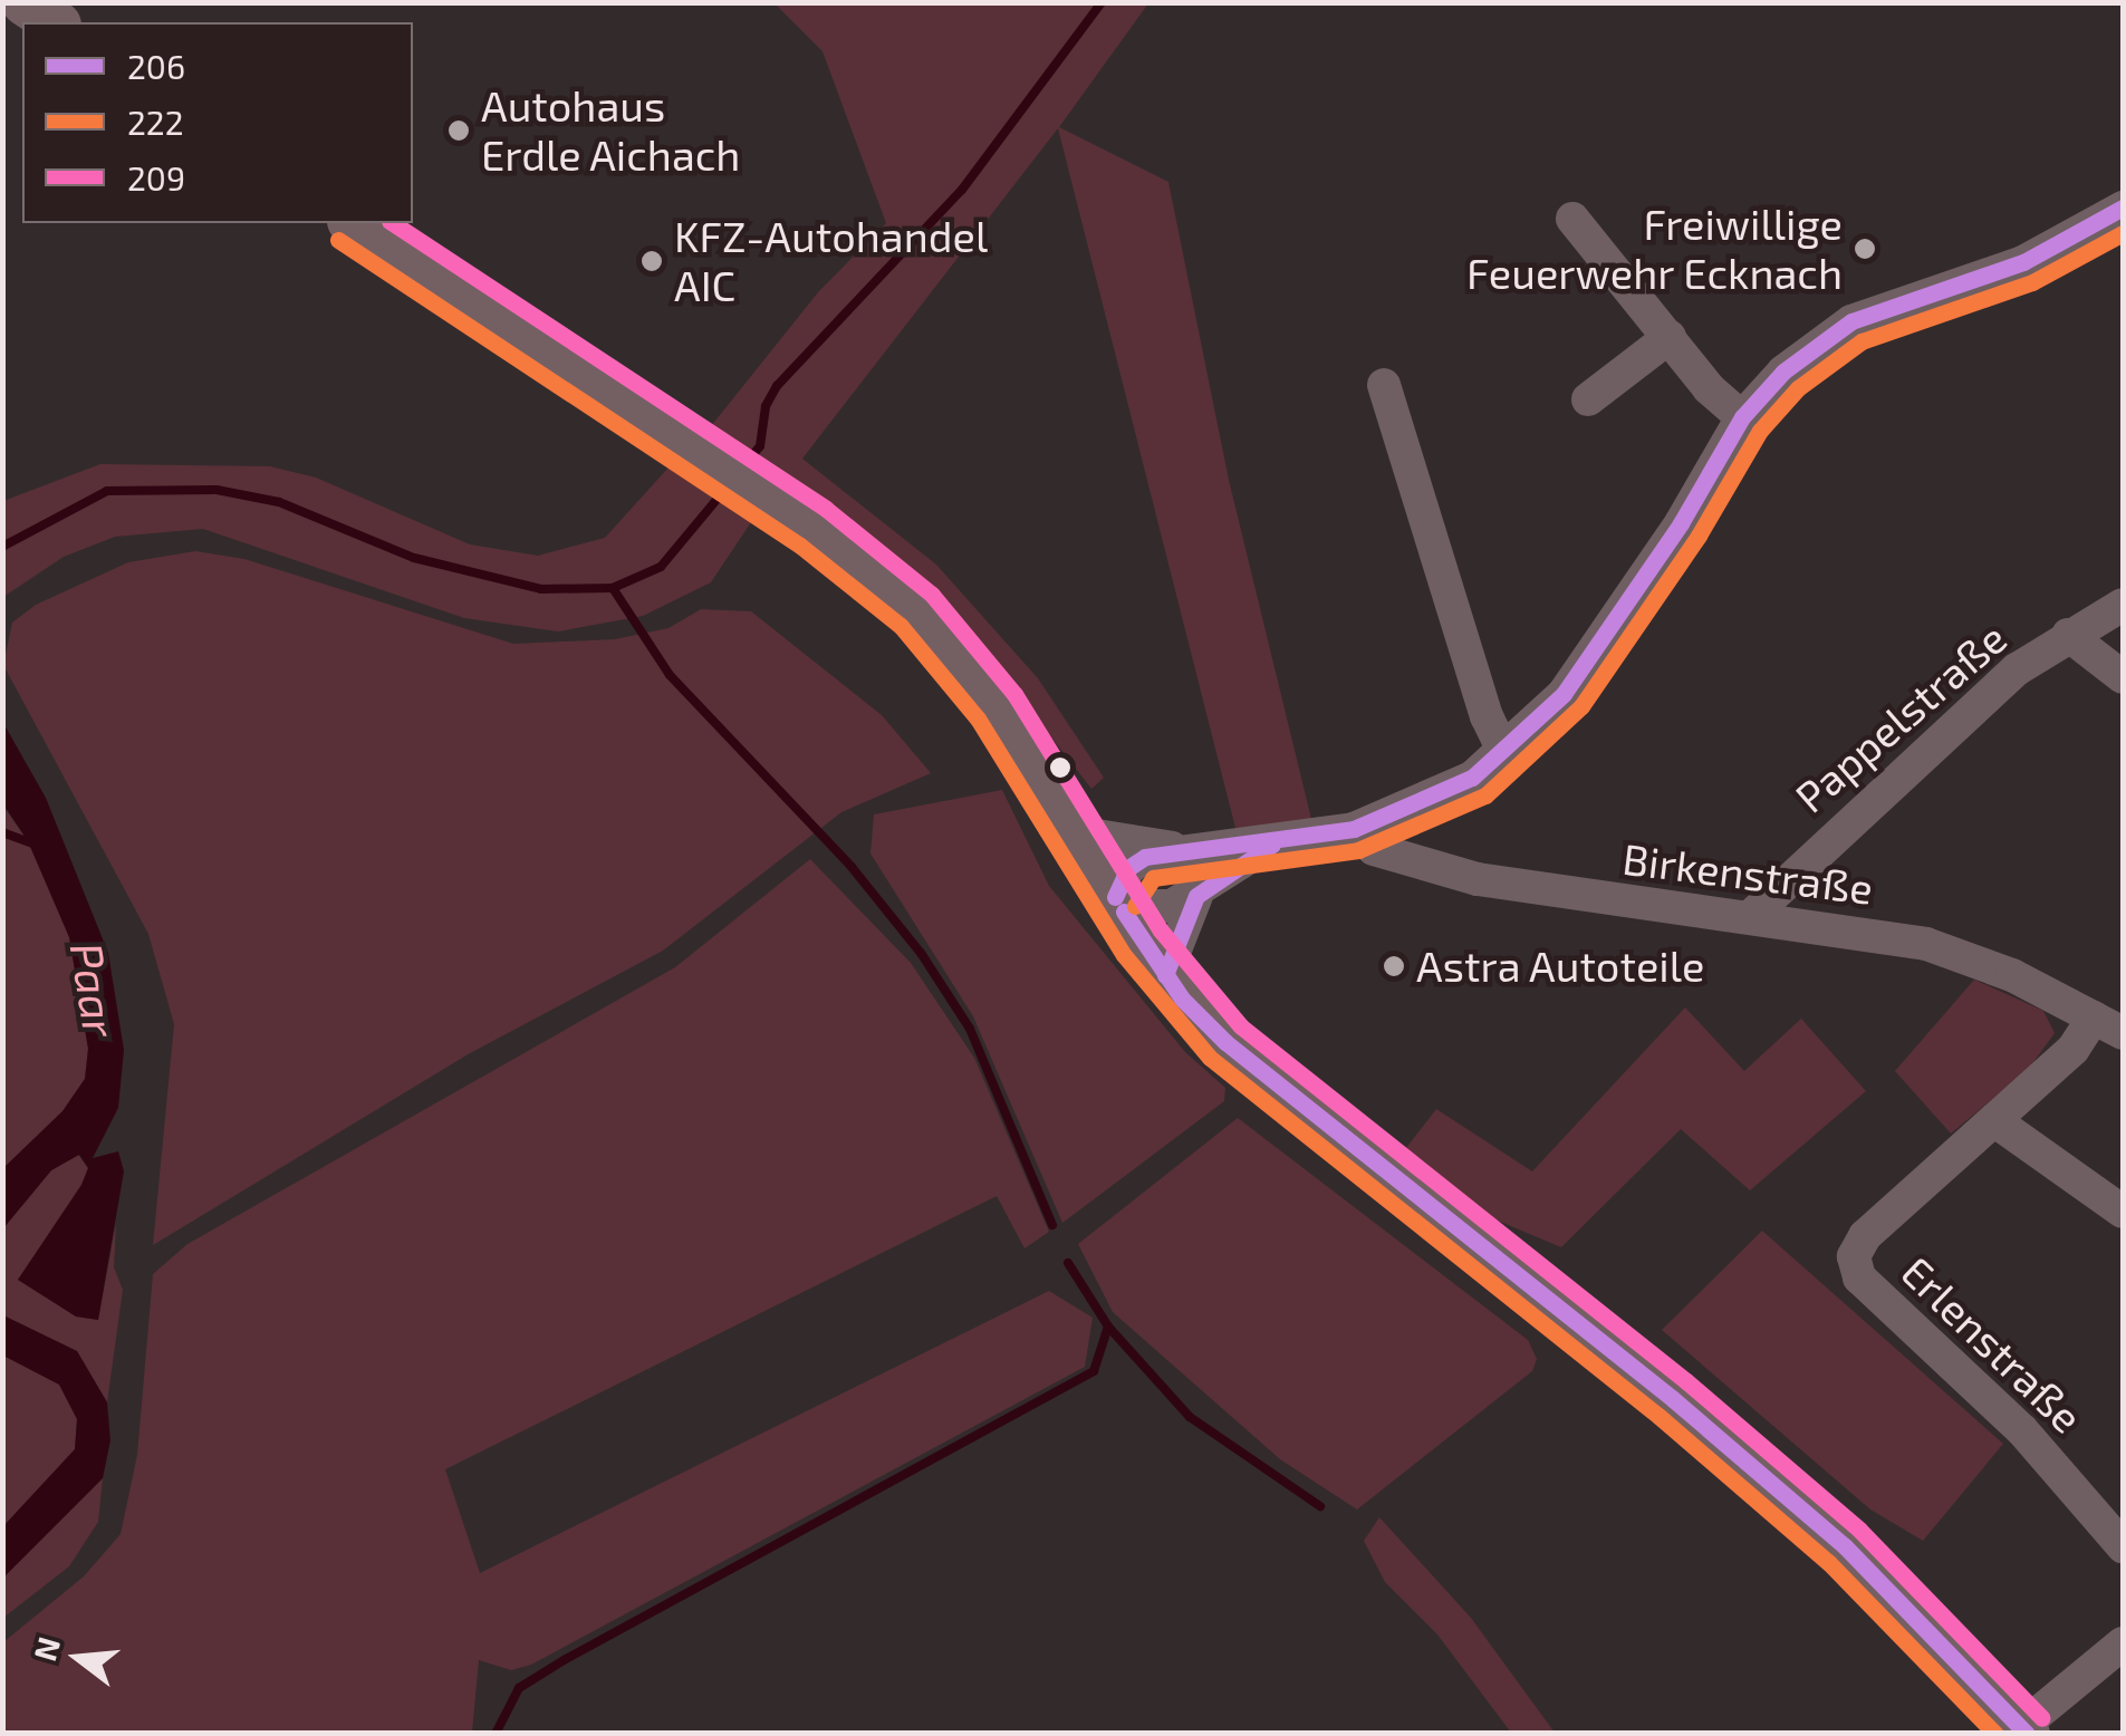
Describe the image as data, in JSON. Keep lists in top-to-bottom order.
{
  "streets": {
    "street": ["Pappelstraße", "Birkenstraße", "Erlenstraße"]
  },
  "crossings": [
    ["Pappelstraße", "Birkenstraße"],
    ["Birkenstraße", "Erlenstraße"]
  ],
  "water": ["Paar"],
  "places": [
    "Autohaus Erdle Aichach",
    "Freiwillige Feuerwehr Ecknach",
    "KFZ-Autohandel AIC",
    "Astra Autoteile"
  ],
  "lines": ["transit line 206", "transit line 209", "transit line 222"],
  "legend": ["206", "222", "209"],
  "north": "left"
}
